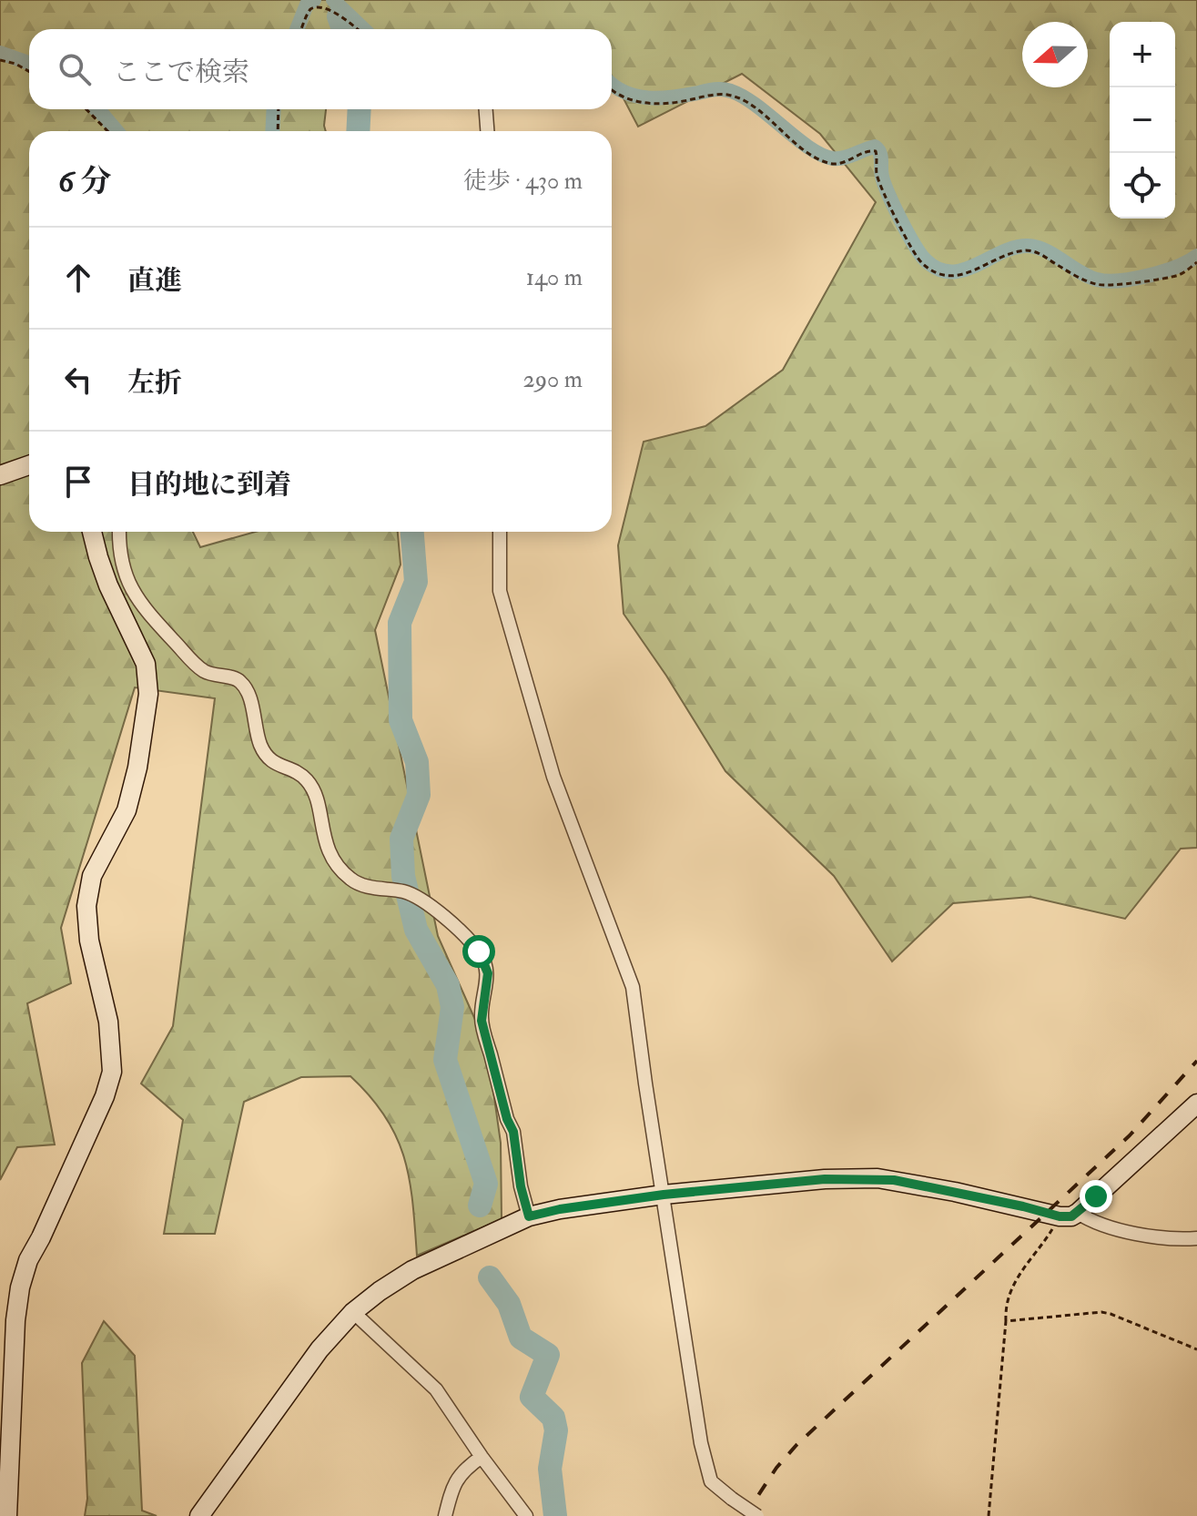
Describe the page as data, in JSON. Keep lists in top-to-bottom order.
{
  "north": "left",
  "page": {
    "map_buttons": ["+", "−"],
    "search": "ここで検索",
    "heading": ["6 分", "徒歩 · 430 m"],
    "list": [
      ["直進", "140 m"],
      ["左折", "290 m"],
      "目的地に到着"
    ]
  }
}
